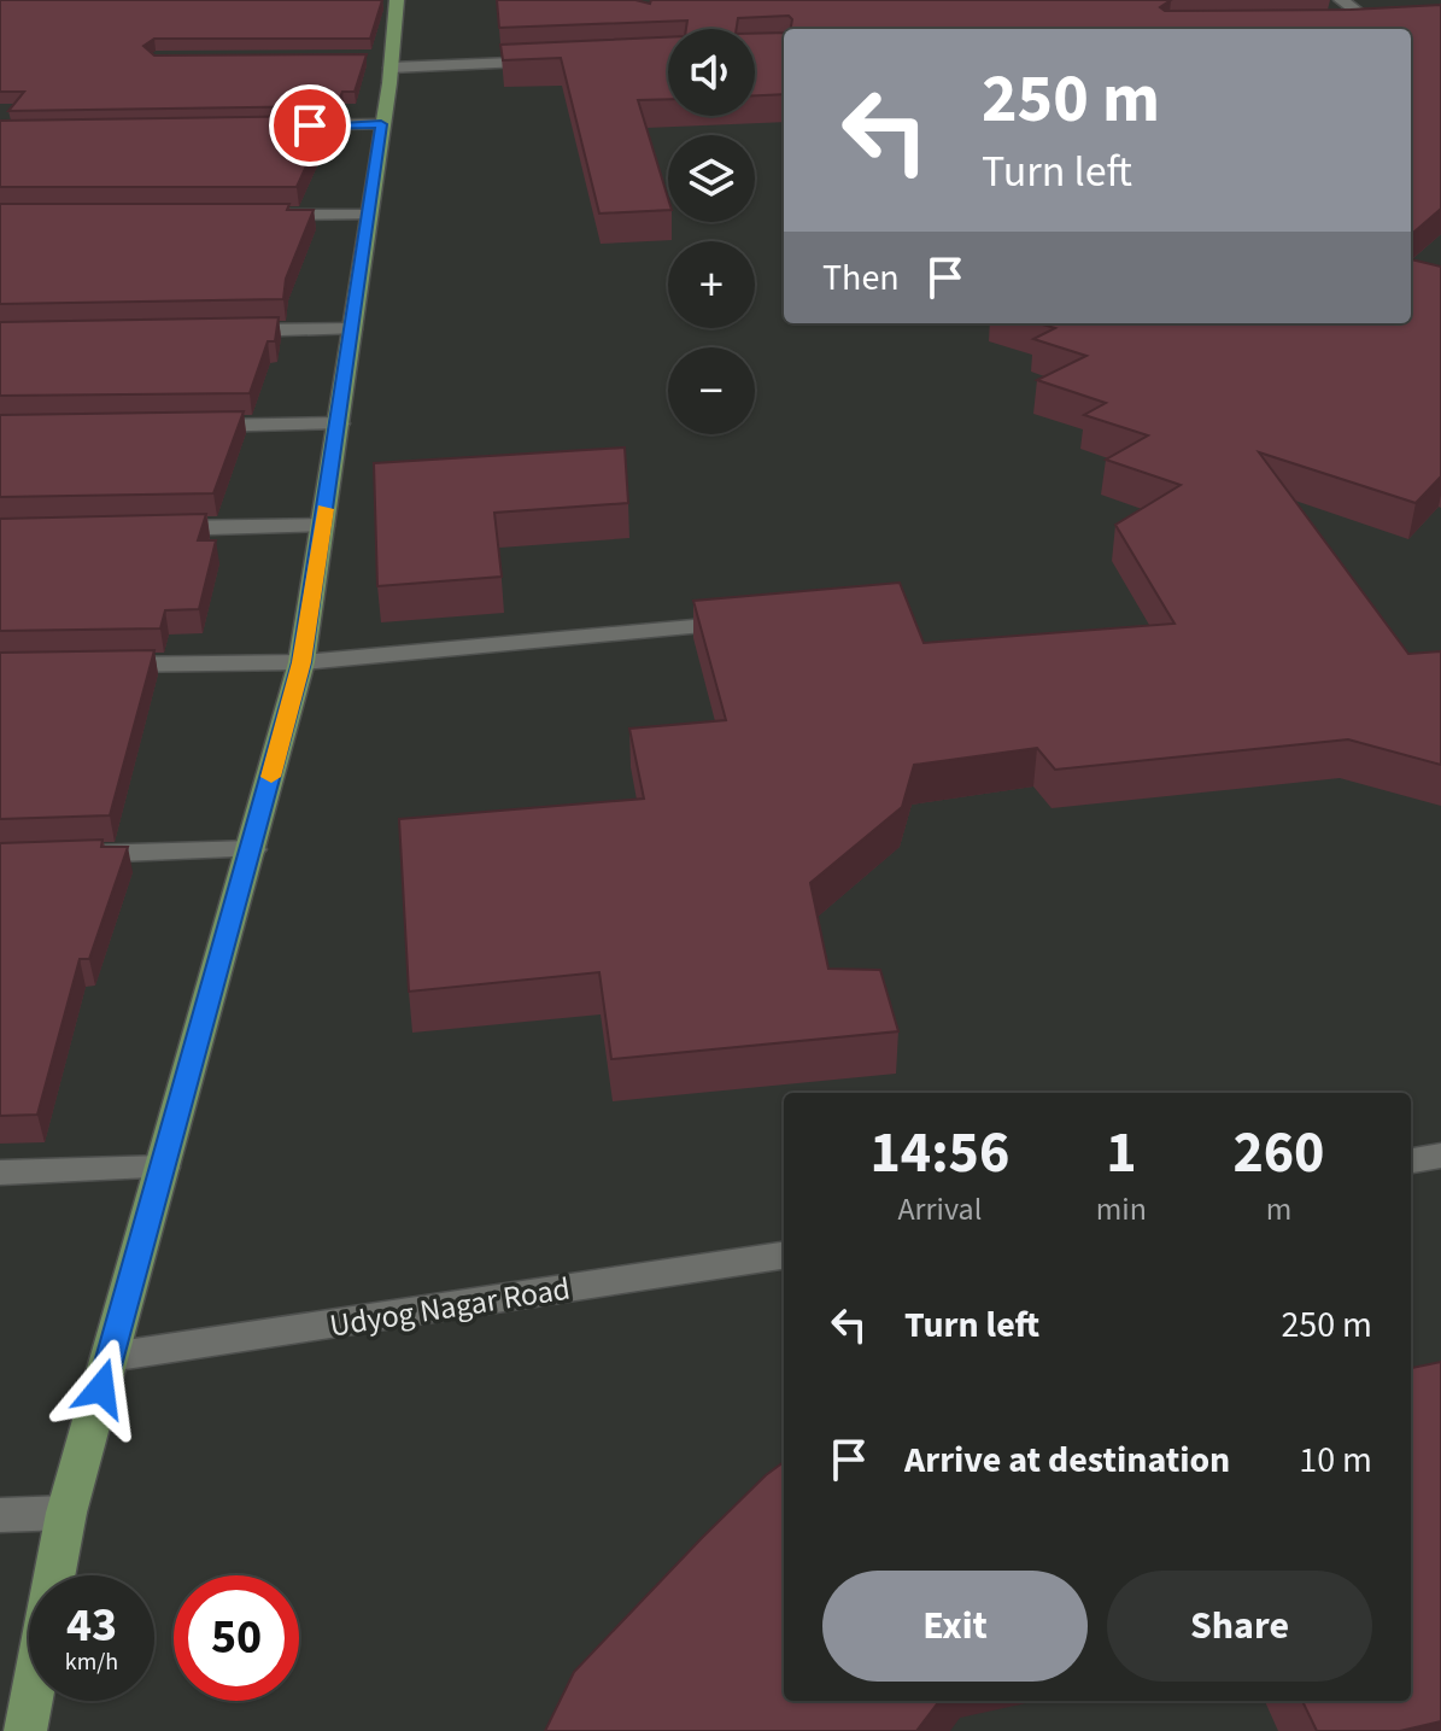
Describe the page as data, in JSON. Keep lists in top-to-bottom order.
{
  "streets": {
    "street": ["Udyog Nagar Road"]
  },
  "page": {
    "map_buttons": ["+", "−"],
    "turn": ["250 m", "Turn left"],
    "then": "Then",
    "eta": [
      "14:56",
      "Arrival",
      "1",
      "min",
      "260",
      "m"
    ],
    "list": [
      {
        "name": "Turn left",
        "value": "250 m"
      },
      {
        "name": "Arrive at destination",
        "value": "10 m"
      }
    ],
    "buttons": ["Exit", "Share"],
    "speed": "43 km/h",
    "limit": "50"
  }
}
